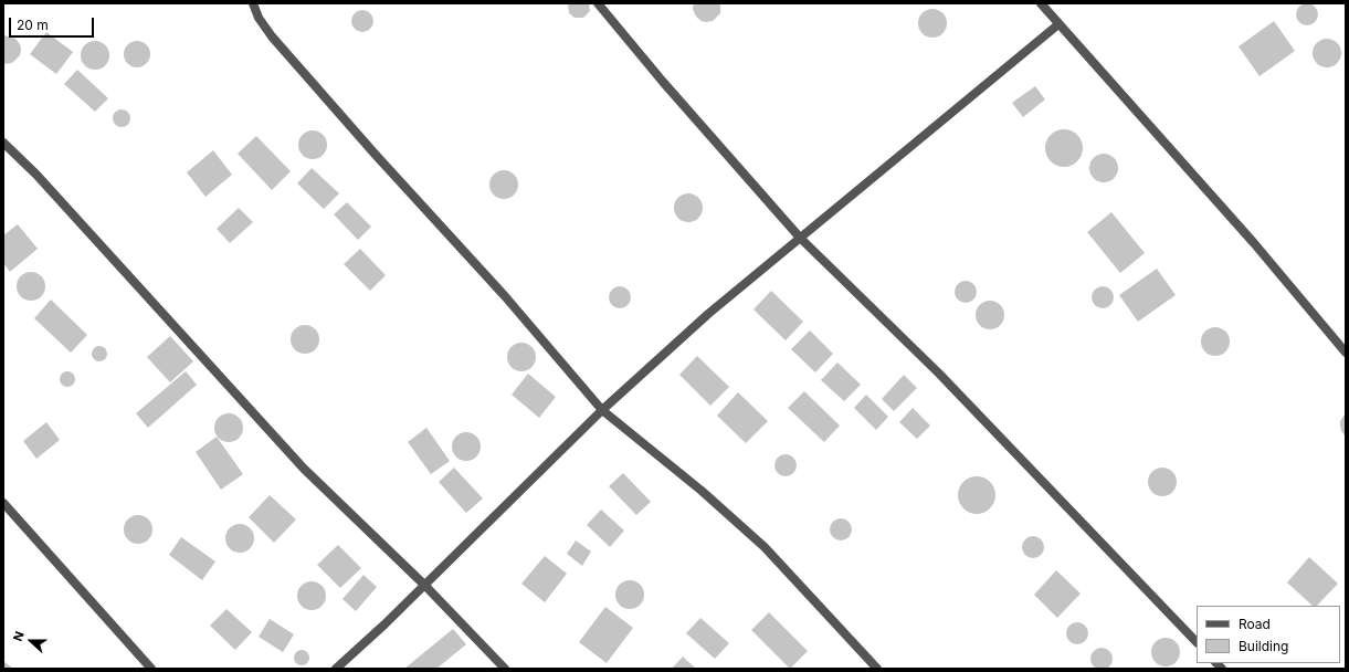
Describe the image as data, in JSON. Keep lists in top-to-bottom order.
{
  "legend": ["Road", "Building"],
  "scale_bar": "20 m",
  "north": "left"
}
